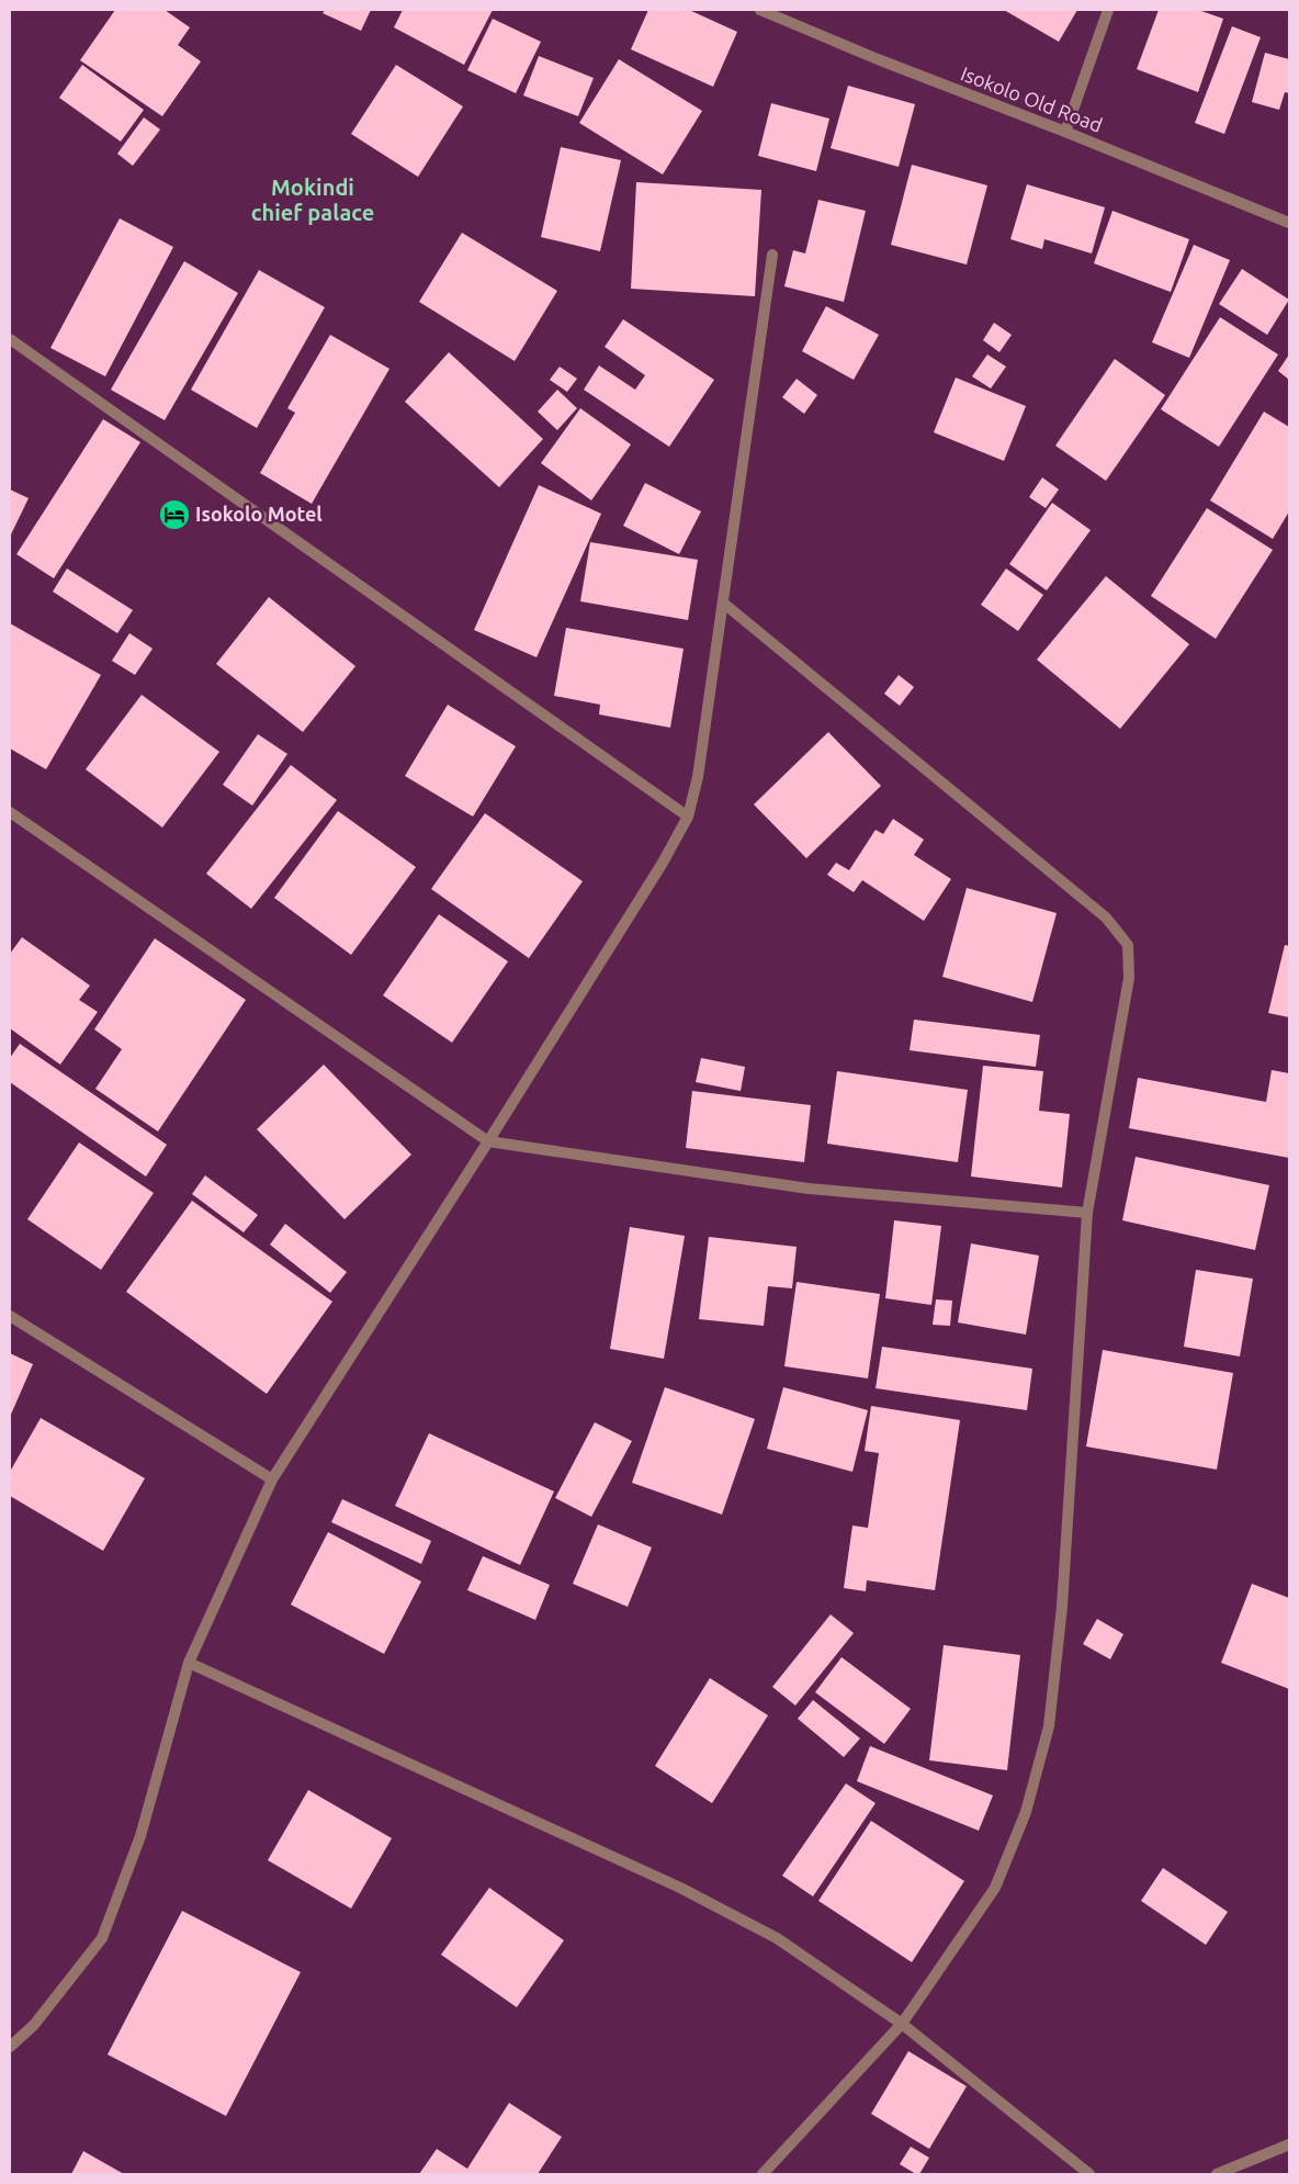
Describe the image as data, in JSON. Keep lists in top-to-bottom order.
{
  "streets": {
    "street": ["Isokolo Old Road"]
  },
  "districts": ["Mokindi chief palace"],
  "places": {
    "hotel": ["Isokolo Motel"]
  }
}
